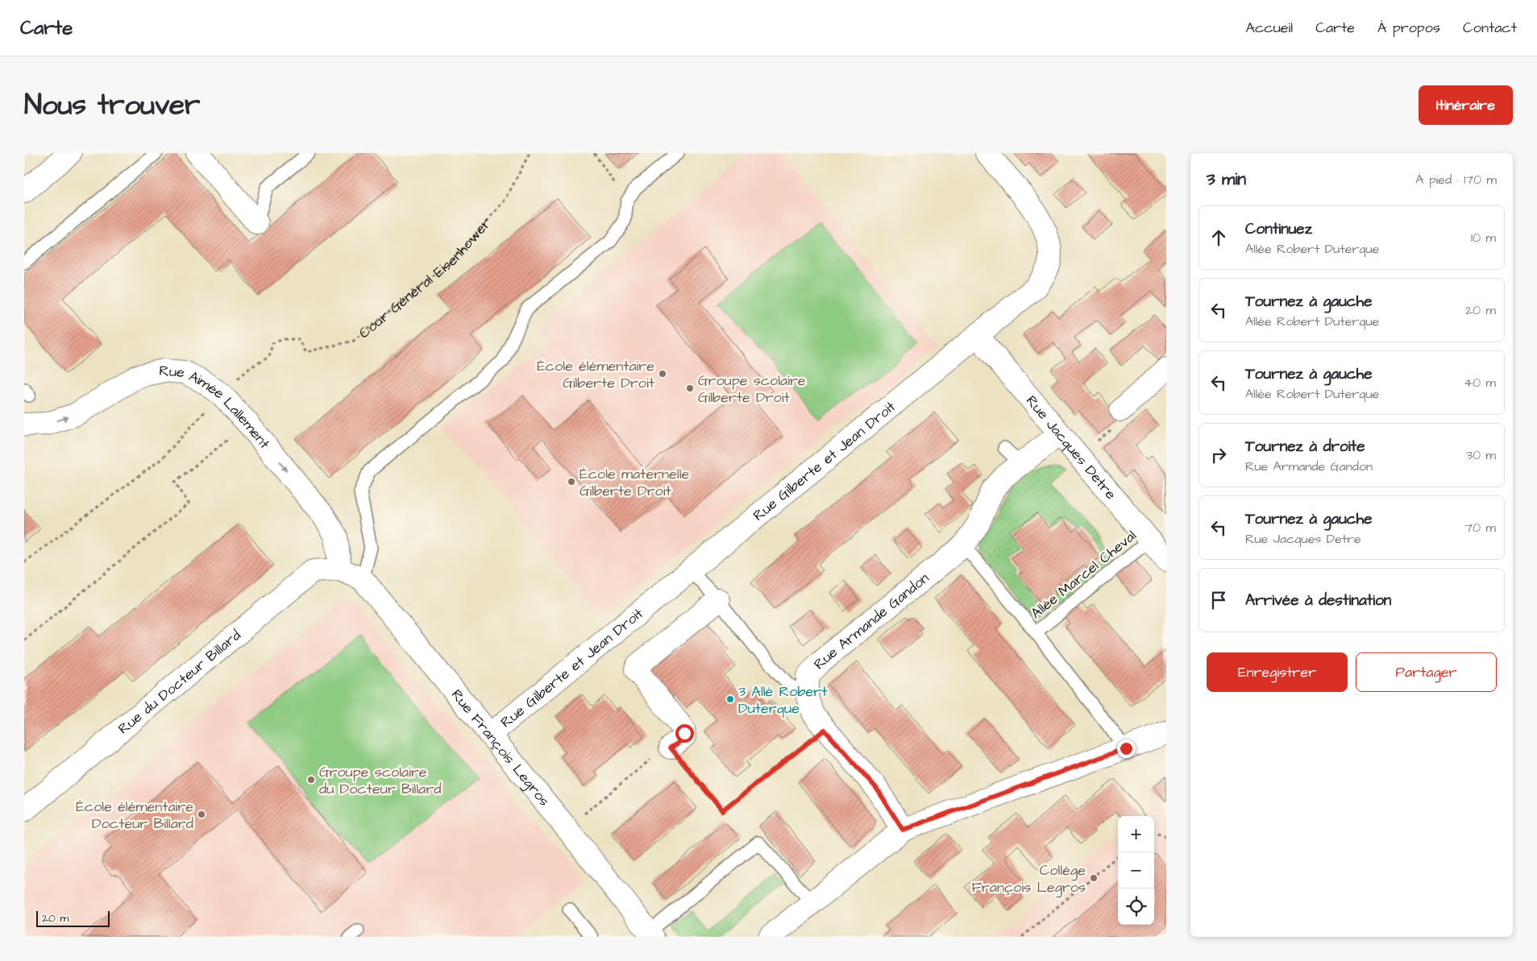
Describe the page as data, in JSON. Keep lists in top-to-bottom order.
{
  "streets": {
    "street": [
      "Rue Aimée Lallement",
      "Rue Jacques Detre",
      "Rue Gilberte et Jean Droit",
      "Rue Armande Gandon",
      "Rue du Docteur Billard",
      "Rue François Legros"
    ],
    "lane": ["Allée Marcel Cheval"],
    "path": ["Cour Général Eisenhower"]
  },
  "crossings": [
    ["Cour Général Eisenhower", "Rue Aimée Lallement"],
    ["Rue Aimée Lallement", "Rue du Docteur Billard"],
    ["Rue Aimée Lallement", "Rue François Legros"],
    ["Rue Jacques Detre", "Rue Gilberte et Jean Droit"],
    ["Rue Jacques Detre", "Allée Marcel Cheval"],
    ["Rue Jacques Detre", "Rue Armande Gandon"],
    ["Rue Gilberte et Jean Droit", "Rue François Legros"],
    ["Allée Marcel Cheval", "Rue Armande Gandon"],
    ["Rue du Docteur Billard", "Rue François Legros"]
  ],
  "places": [
    "École élémentaire Gilberte Droit",
    "Groupe scolaire Gilberte Droit",
    "École maternelle Gilberte Droit",
    "3 Allé Robert Duterque",
    "Groupe scolaire du Docteur Billard",
    "École élémentaire Docteur Billard",
    "Collège François Legros"
  ],
  "scale_bar": "20 m",
  "page": {
    "header": "Carte",
    "nav": [
      "Accueil",
      "Carte",
      "À propos",
      "Contact"
    ],
    "title": "Nous trouver",
    "buttons": [
      "Itinéraire",
      ["Enregistrer", "Partager"]
    ],
    "heading": ["3 min", "À pied · 170 m"],
    "list": [
      ["Continuez", "Allée Robert Duterque", "10 m"],
      ["Tournez à gauche", "Allée Robert Duterque", "20 m"],
      ["Tournez à gauche", "Allée Robert Duterque", "40 m"],
      ["Tournez à droite", "Rue Armande Gandon", "30 m"],
      ["Tournez à gauche", "Rue Jacques Detre", "70 m"],
      "Arrivée à destination"
    ],
    "map_buttons": ["+", "−"],
    "scale": "20 m"
  }
}
